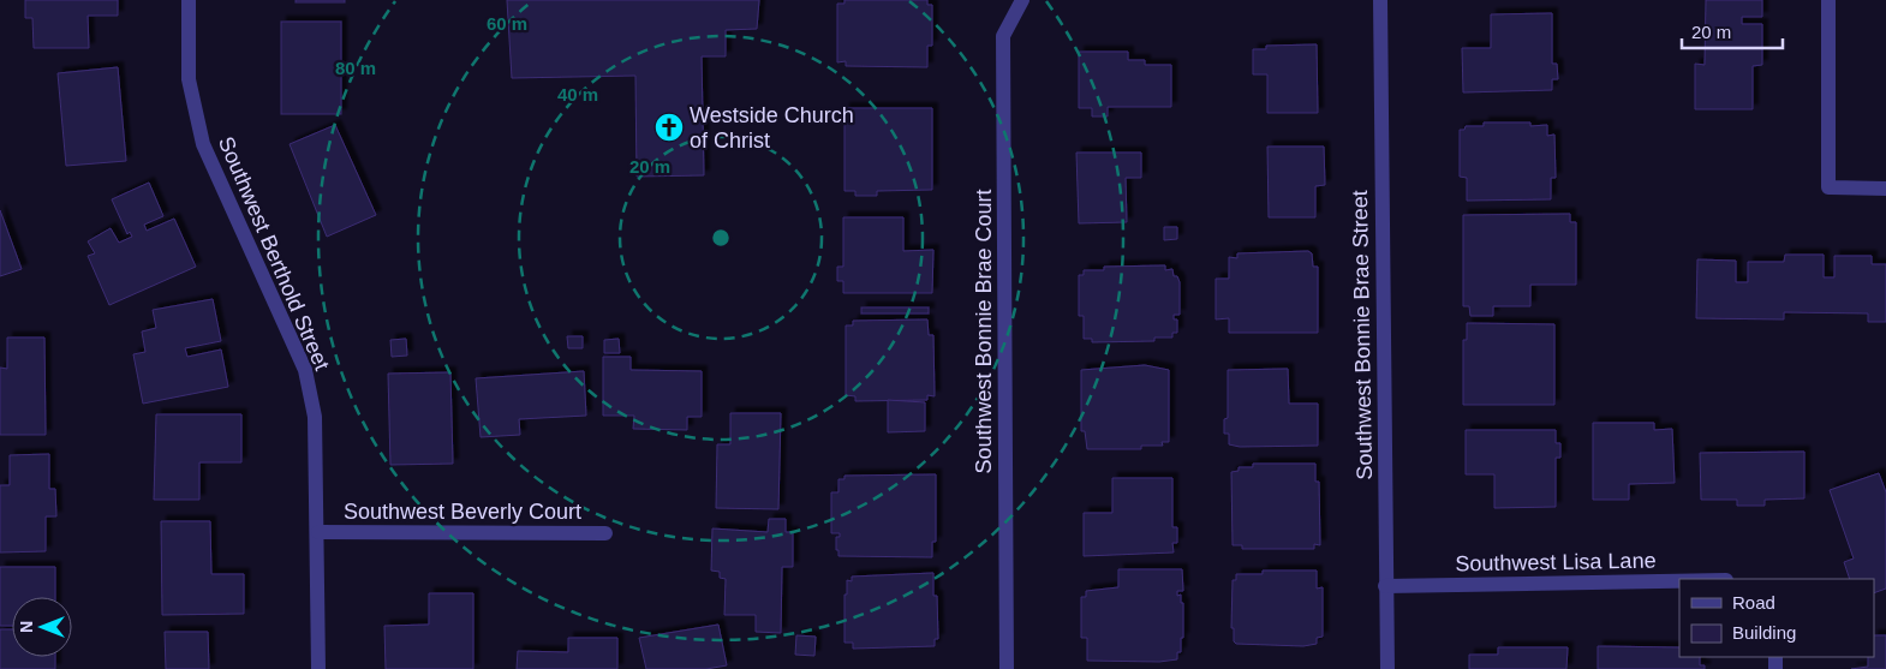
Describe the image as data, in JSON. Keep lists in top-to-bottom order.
{
  "streets": {
    "street": [
      "Southwest Berthold Street",
      "Southwest Bonnie Brae Court",
      "Southwest Bonnie Brae Street",
      "Southwest Beverly Court",
      "Southwest Lisa Lane"
    ]
  },
  "crossings": [
    ["Southwest Berthold Street", "Southwest Beverly Court"],
    ["Southwest Bonnie Brae Street", "Southwest Lisa Lane"]
  ],
  "places": {
    "church": ["Westside Church of Christ"]
  },
  "legend": ["Road", "Building"],
  "scale_bar": "20 m",
  "north": "left",
  "rings": [
    "60 m",
    "80 m",
    "40 m",
    "20 m"
  ]
}
